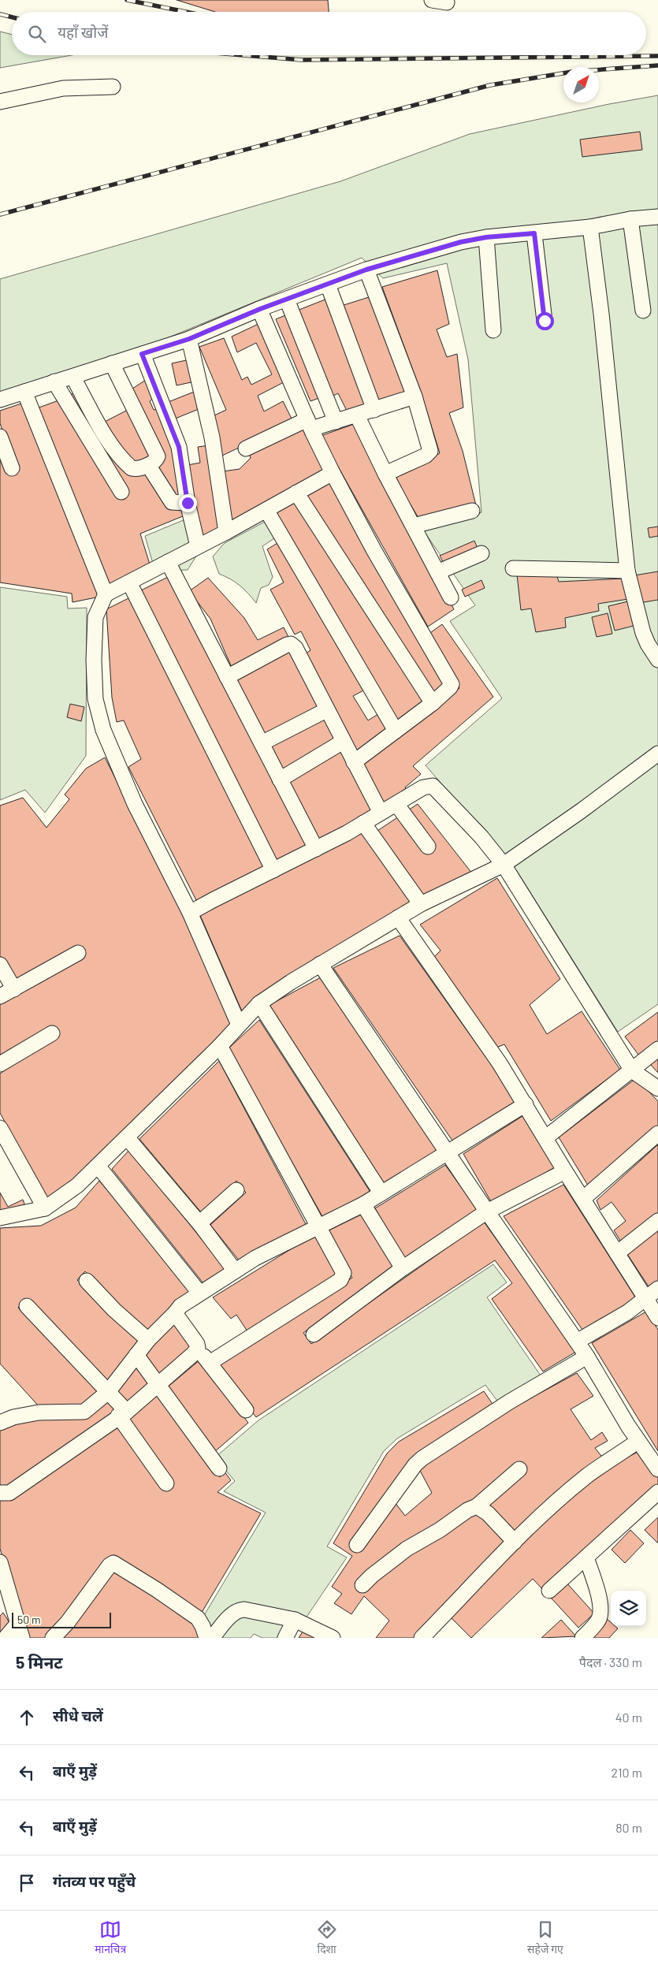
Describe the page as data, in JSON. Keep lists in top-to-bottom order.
{
  "scale_bar": "50 m",
  "north": "top right",
  "page": {
    "search": "यहाँ खोजें",
    "scale": "50 m",
    "heading": ["5 मिनट", "पैदल · 330 m"],
    "list": [
      ["सीधे चलें", "40 m"],
      ["बाएँ मुड़ें", "210 m"],
      ["बाएँ मुड़ें", "80 m"],
      "गंतव्य पर पहुँचे"
    ],
    "nav": ["मानचित्र", "दिशा", "सहेजे गए"]
  }
}
